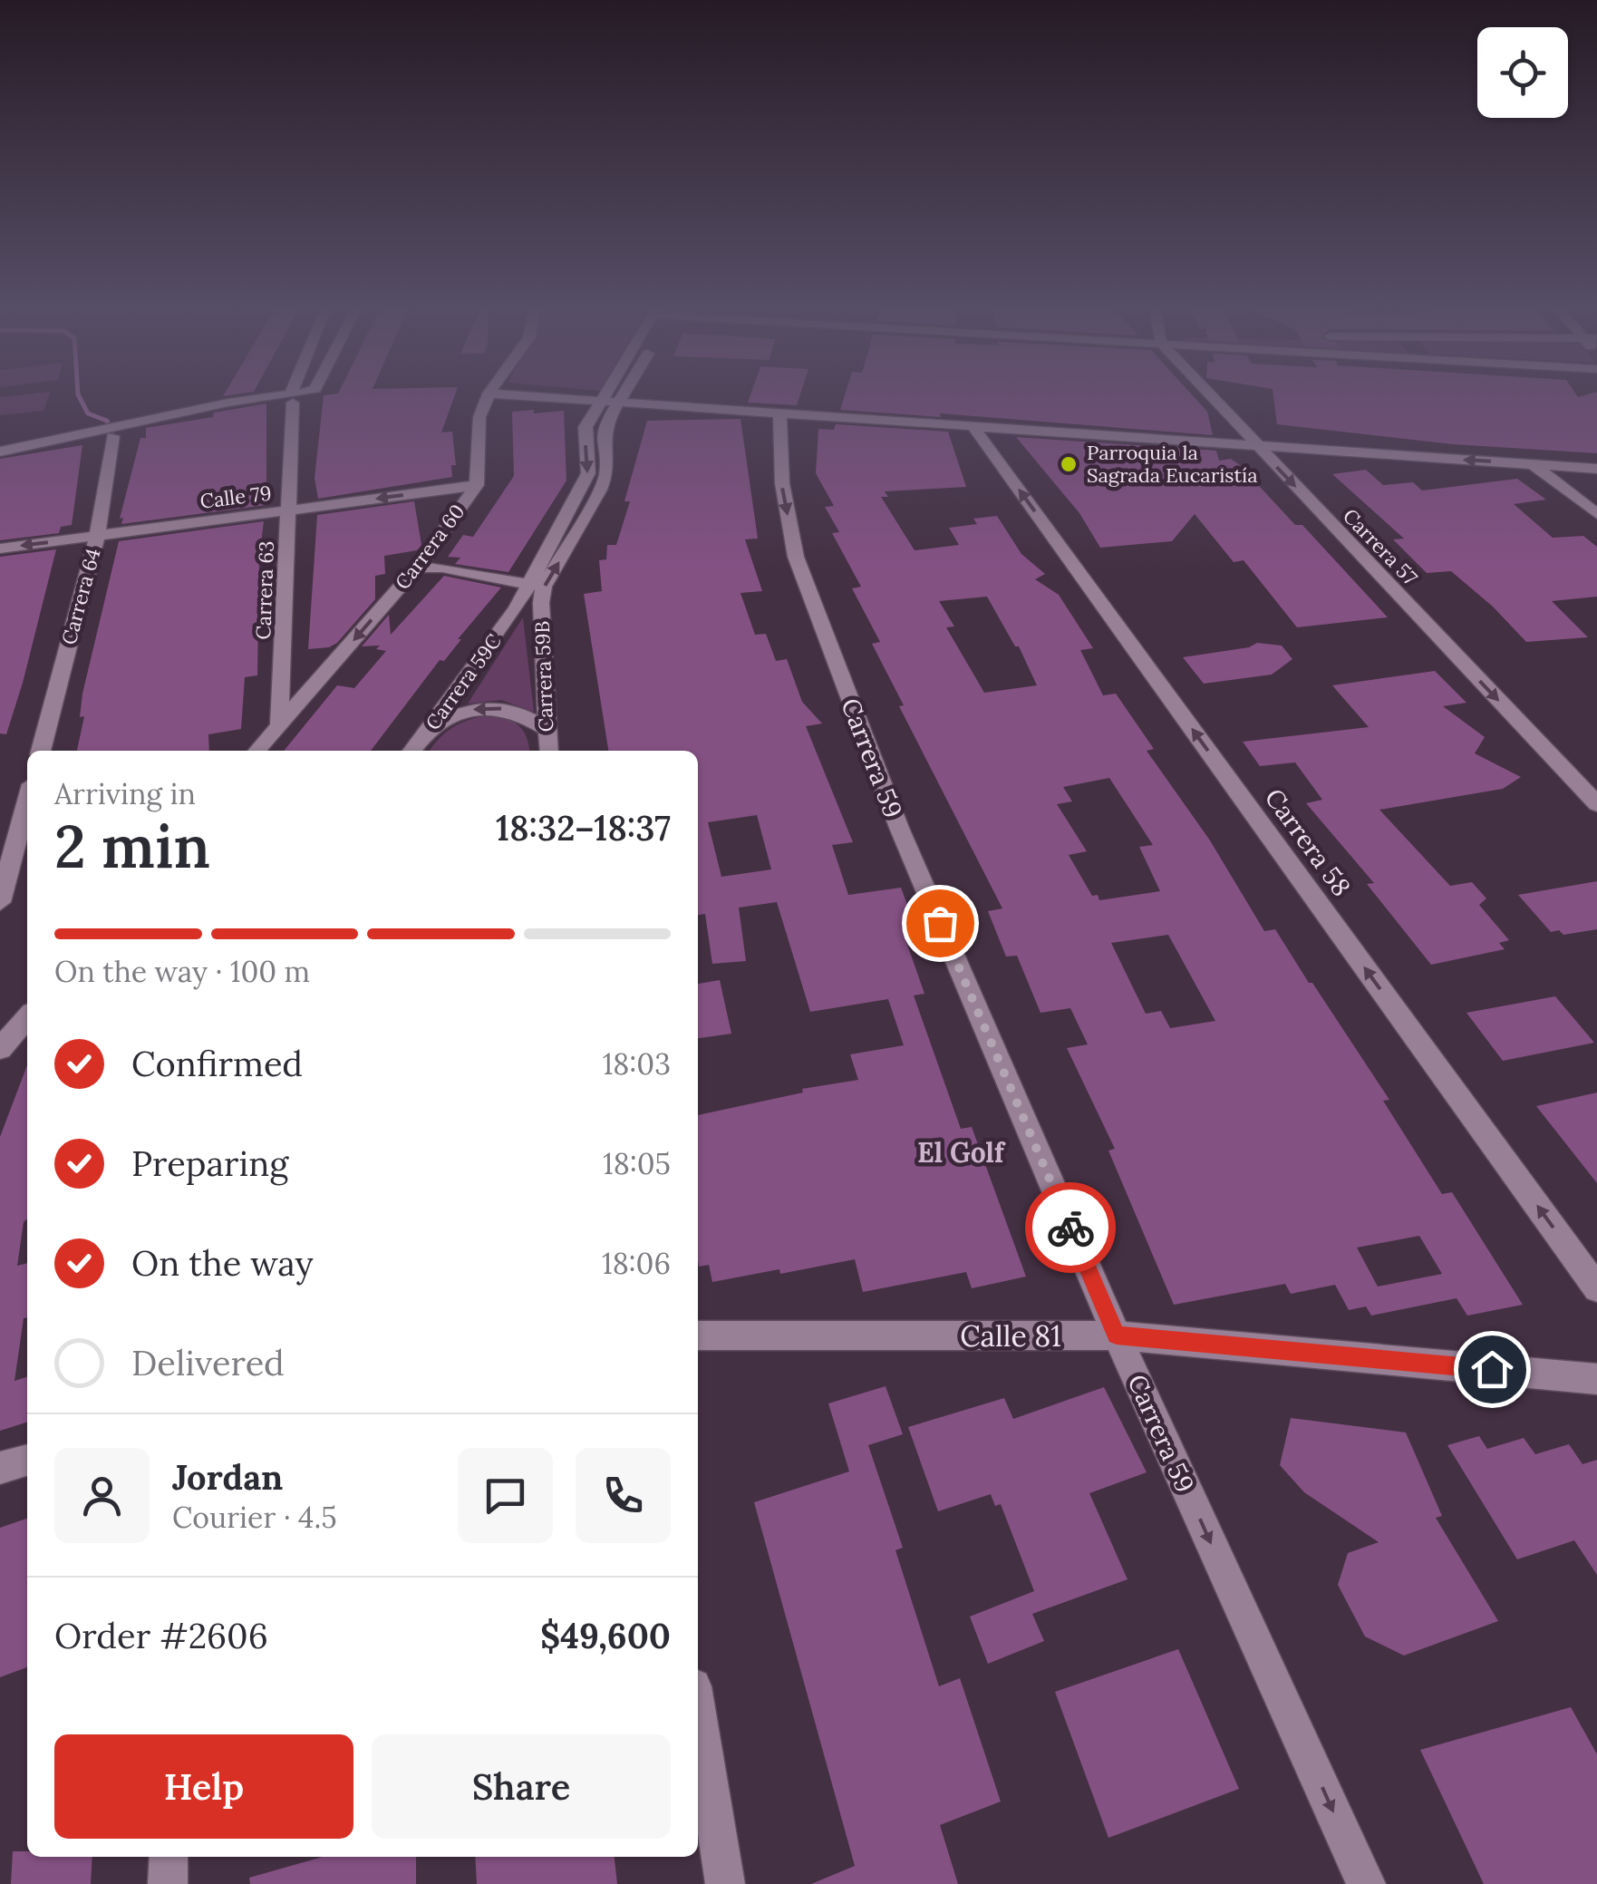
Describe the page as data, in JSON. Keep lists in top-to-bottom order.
{
  "streets": {
    "street": [
      "Calle 79",
      "Carrera 60",
      "Carrera 57",
      "Carrera 63",
      "Carrera 64",
      "Carrera 59B",
      "Carrera 59C",
      "Carrera 59",
      "Carrera 58",
      "Calle 81"
    ]
  },
  "crossings": [
    ["Calle 79", "Carrera 60"],
    ["Calle 79", "Carrera 63"],
    ["Calle 79", "Carrera 64"],
    ["Carrera 60", "Carrera 63"],
    ["Carrera 59B", "Carrera 59C"],
    ["Carrera 59", "Calle 81"]
  ],
  "one_way": [
    "Carrera 60",
    "Carrera 57",
    "Carrera 59",
    "Carrera 58"
  ],
  "districts": ["El Golf"],
  "places": ["Parroquia la Sagrada Eucaristía"],
  "page": {
    "heading": ["2 min", "Arriving in", "18:32–18:37"],
    "panel": [
      "Jordan",
      "Courier · 4.5",
      "Order #2606",
      "$49,600"
    ],
    "bar": "On the way · 100 m",
    "list": [
      ["Confirmed", "18:03"],
      ["Preparing", "18:05"],
      ["On the way", "18:06"],
      "Delivered"
    ],
    "buttons": ["Help", "Share"]
  }
}
